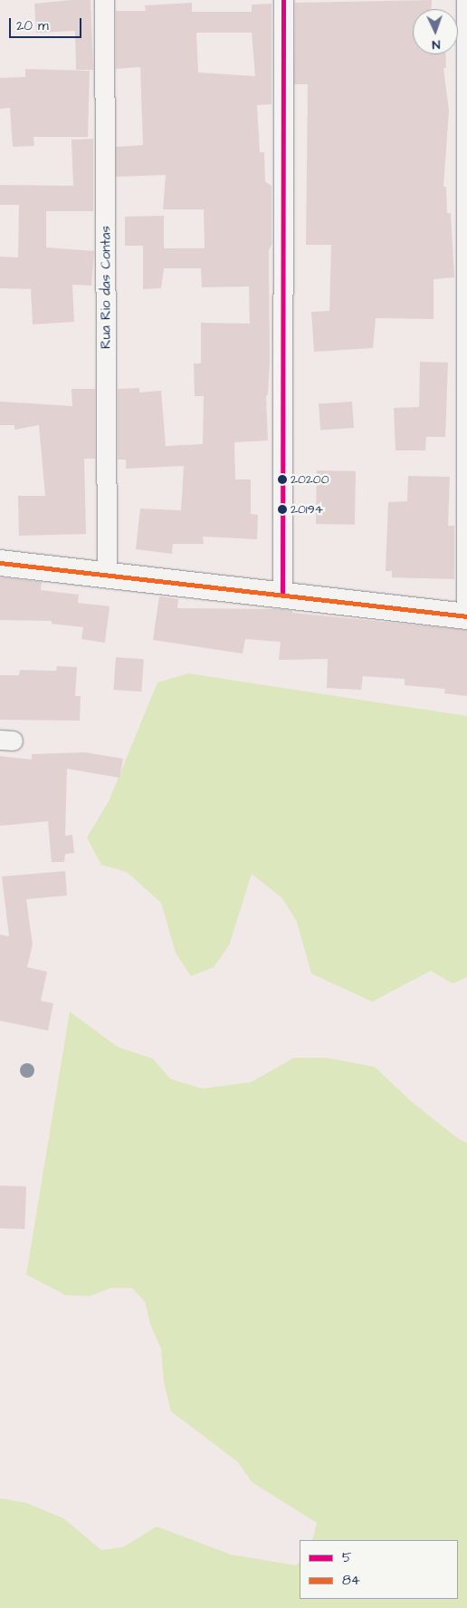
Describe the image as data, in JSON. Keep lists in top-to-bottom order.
{
  "streets": {
    "street": ["Rua Rio das Contas"]
  },
  "places": ["20200", "20194"],
  "lines": ["transit line 5", "transit line 84"],
  "legend": ["5", "84"],
  "scale_bar": "20 m",
  "north": "bottom"
}
